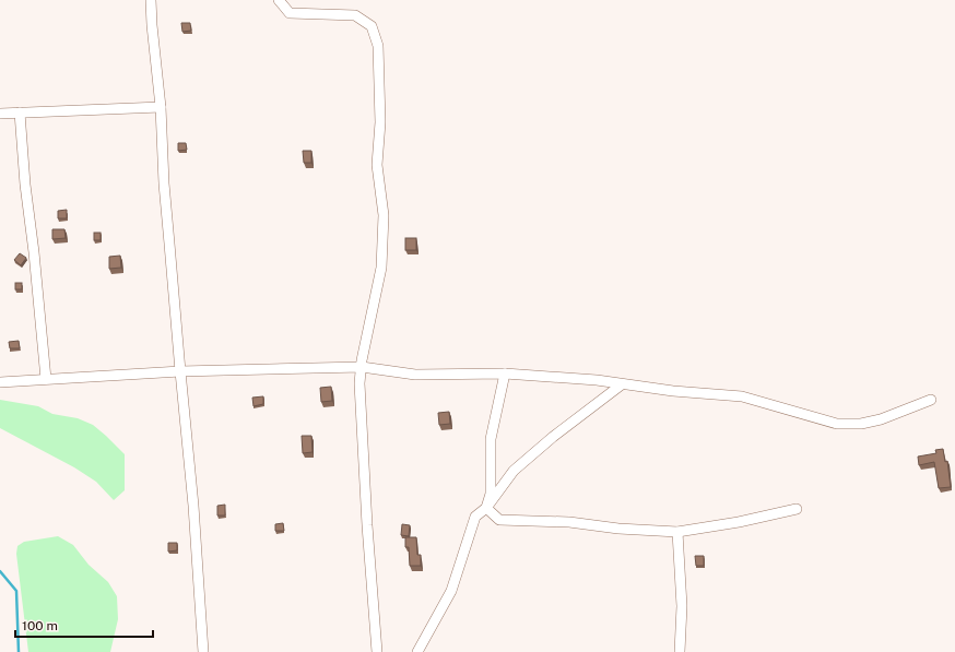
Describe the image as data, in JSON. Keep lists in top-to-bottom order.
{
  "scale_bar": "100 m"
}
